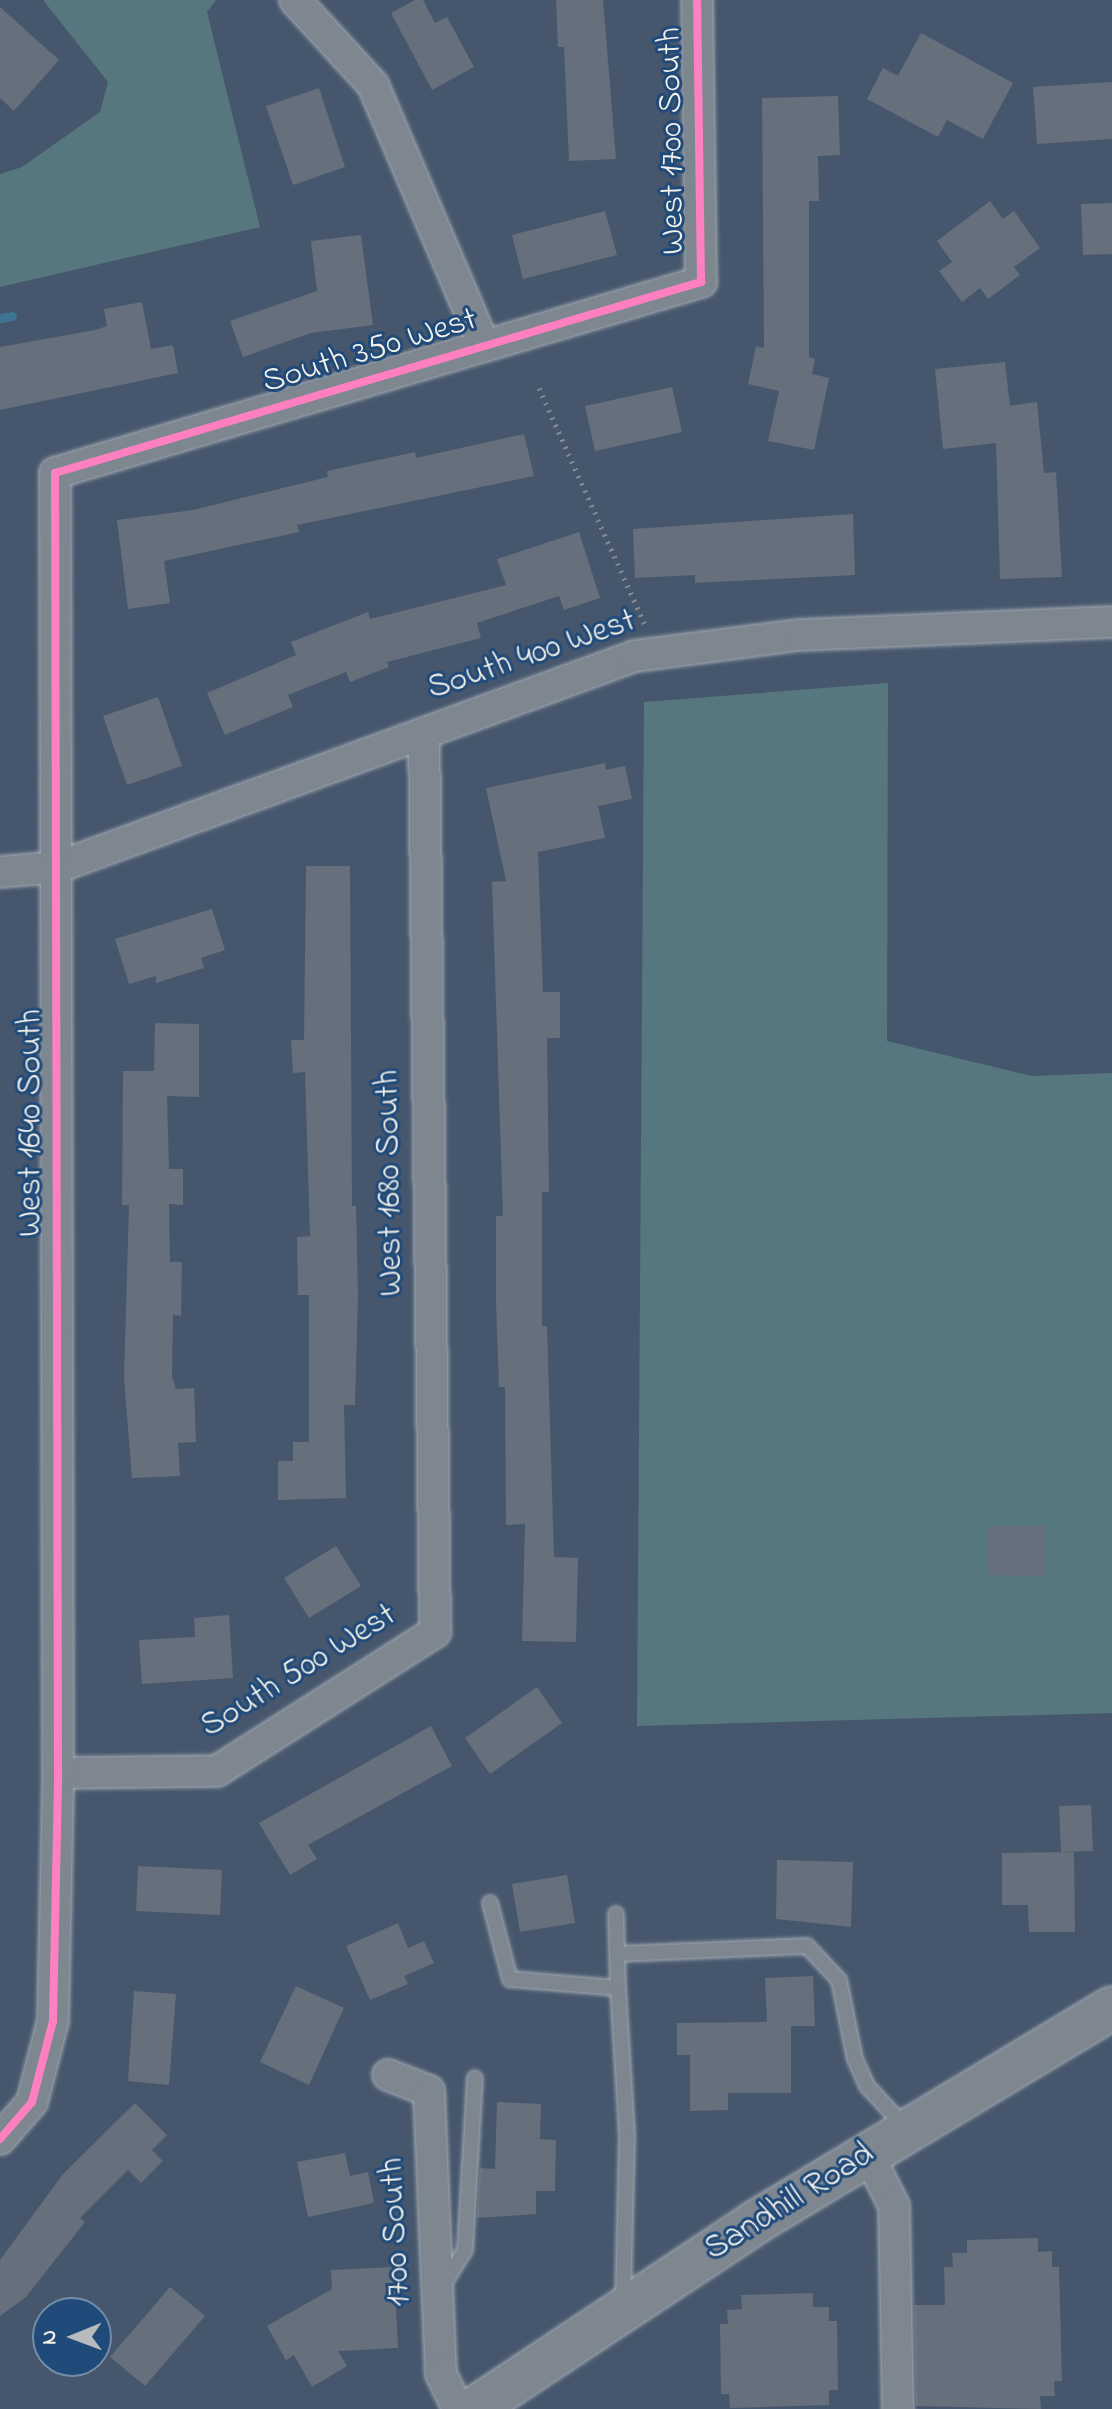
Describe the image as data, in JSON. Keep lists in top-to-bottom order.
{
  "streets": {
    "street": [
      "West 1700 South",
      "South 350 West",
      "South 400 West",
      "West 1640 South",
      "West 1680 South",
      "South 500 West",
      "Sandhill Road",
      "1700 South"
    ]
  },
  "crossings": [
    ["West 1700 South", "South 350 West"],
    ["South 350 West", "West 1640 South"],
    ["South 400 West", "West 1640 South"],
    ["South 400 West", "West 1680 South"],
    ["West 1640 South", "South 500 West"],
    ["West 1680 South", "South 500 West"],
    ["Sandhill Road", "1700 South"]
  ],
  "north": "left"
}
